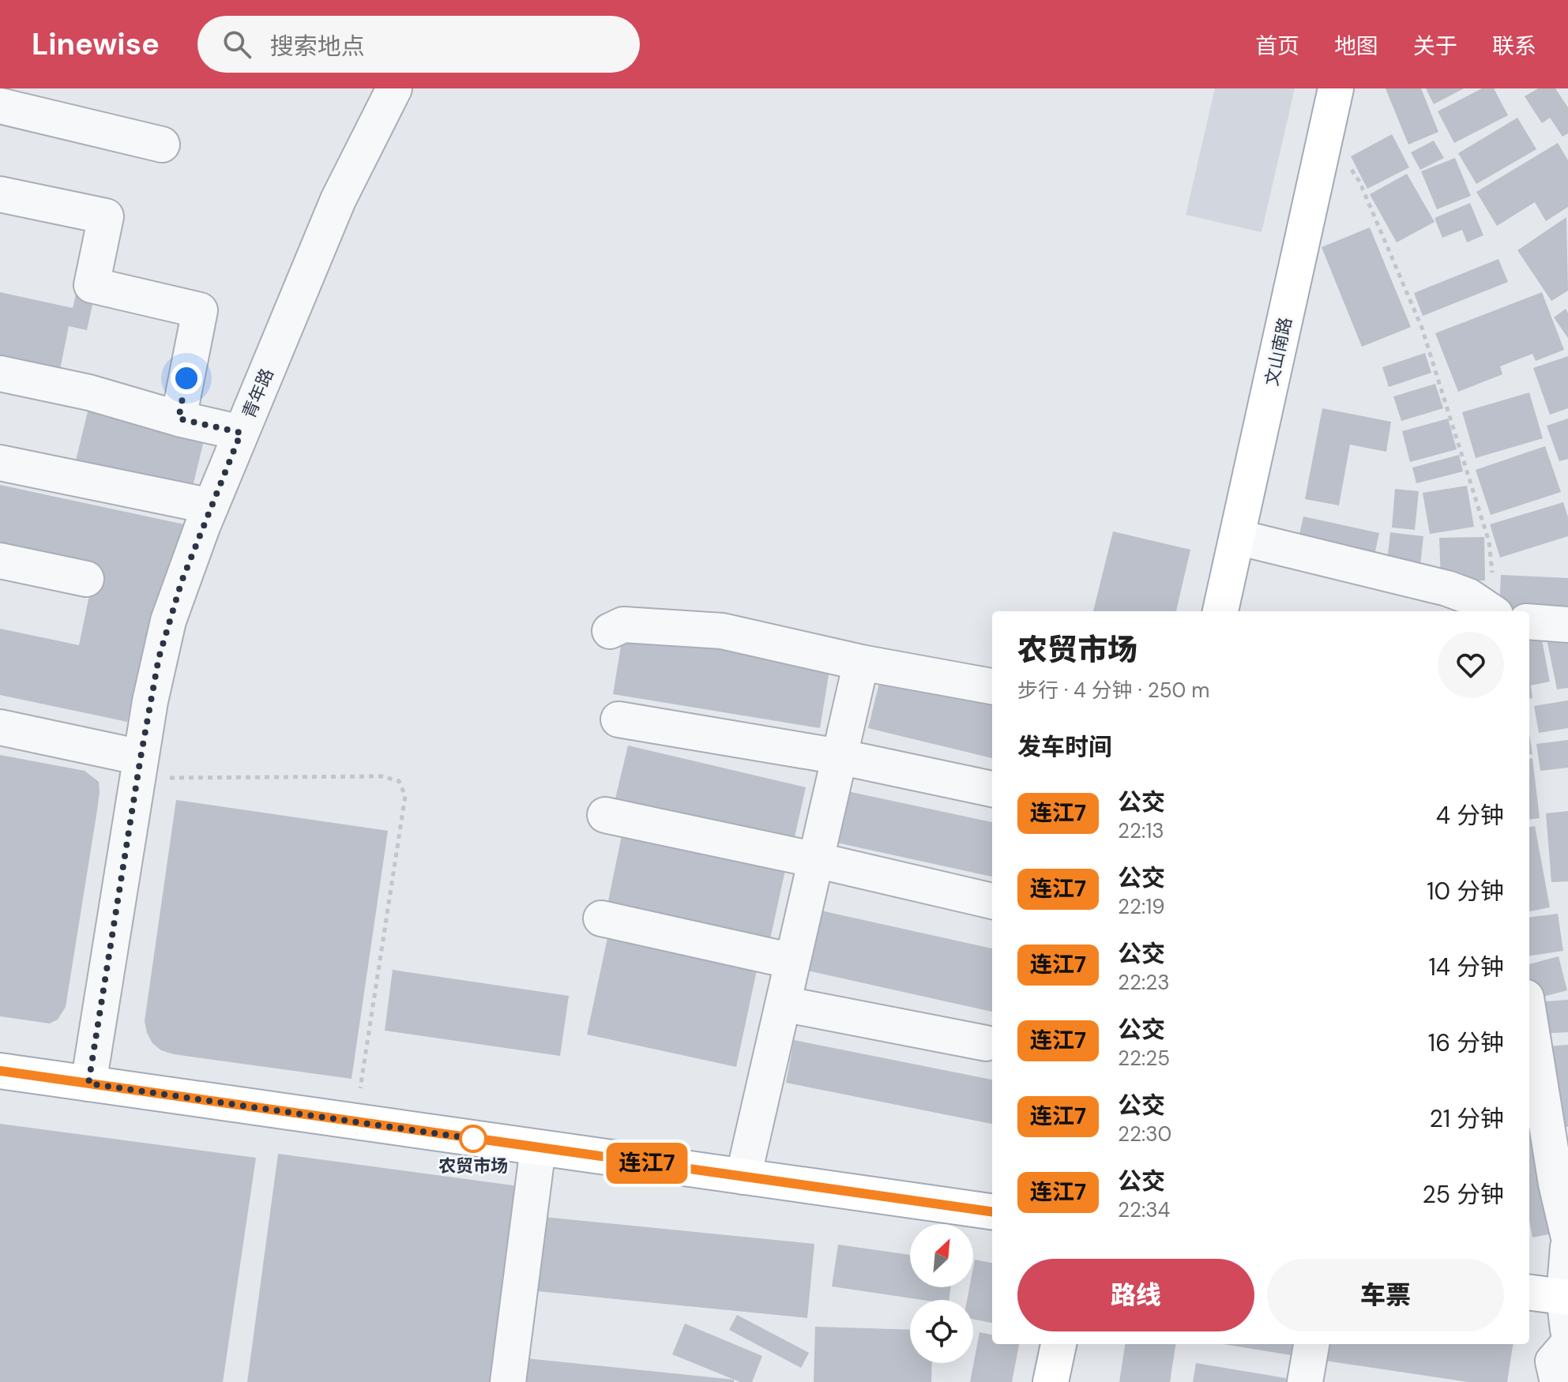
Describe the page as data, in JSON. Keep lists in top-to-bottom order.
{
  "streets": {
    "main road": ["文山南路"],
    "street": ["青年路"]
  },
  "places": ["农贸市场"],
  "lines": ["bus line 连江7"],
  "north": "top right",
  "page": {
    "header": "Linewise",
    "search": "搜索地点",
    "nav": [
      "首页",
      "地图",
      "关于",
      "联系"
    ],
    "on_map": "连江7",
    "heading": [
      ["农贸市场", "步行 · 4 分钟 · 250 m"],
      "发车时间"
    ],
    "list": [
      {
        "mark": "连江7",
        "name": "公交",
        "note": "22:13",
        "value": "4 分钟"
      },
      {
        "mark": "连江7",
        "name": "公交",
        "note": "22:19",
        "value": "10 分钟"
      },
      {
        "mark": "连江7",
        "name": "公交",
        "note": "22:23",
        "value": "14 分钟"
      },
      {
        "mark": "连江7",
        "name": "公交",
        "note": "22:25",
        "value": "16 分钟"
      },
      {
        "mark": "连江7",
        "name": "公交",
        "note": "22:30",
        "value": "21 分钟"
      },
      {
        "mark": "连江7",
        "name": "公交",
        "note": "22:34",
        "value": "25 分钟"
      }
    ],
    "buttons": ["路线", "车票"]
  }
}
